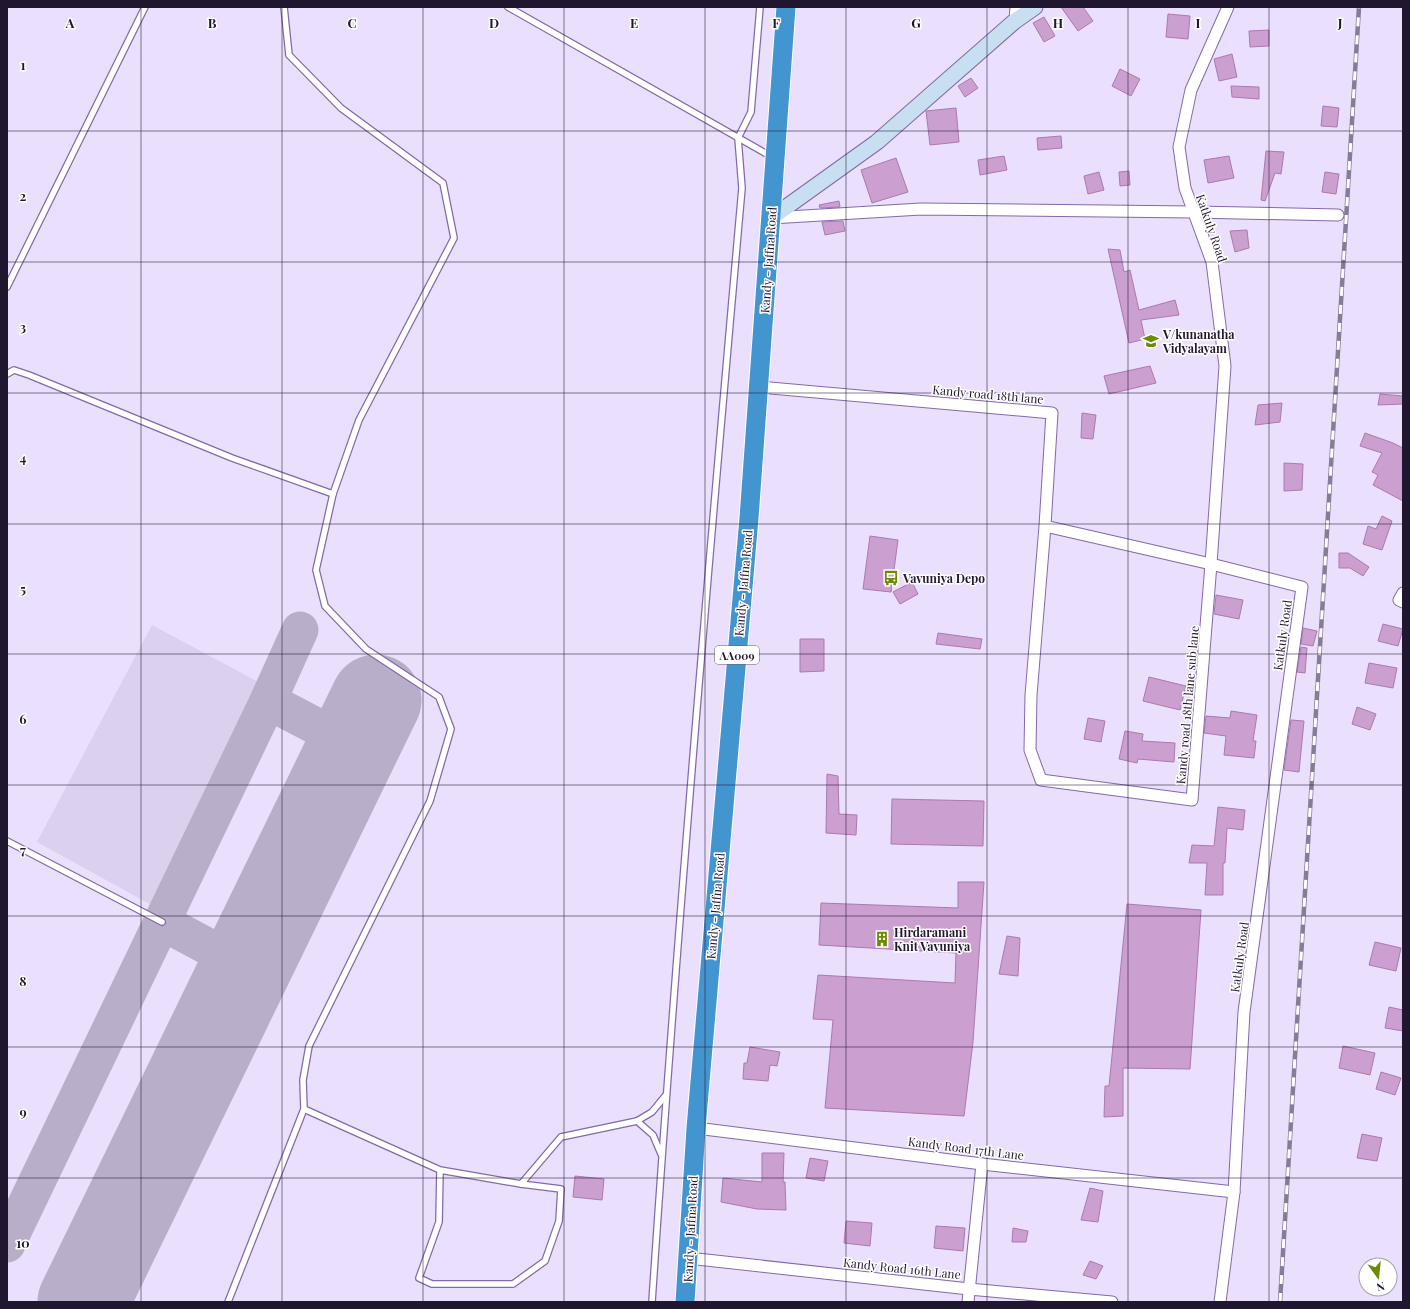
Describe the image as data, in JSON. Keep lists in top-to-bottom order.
{
  "streets": {
    "highway": ["Kandy - Jaffna Road", "AA009"],
    "street": [
      "Katkuly Road",
      "Kandy road 18th lane",
      "Kandy road 18th lane sub lane",
      "Kandy Road 17th Lane",
      "Kandy Road 16th Lane"
    ]
  },
  "crossings": [
    ["Katkuly Road", "Kandy road 18th lane sub lane"],
    ["Katkuly Road", "Kandy Road 17th Lane"],
    ["Kandy - Jaffna Road", "Kandy road 18th lane"],
    ["Kandy - Jaffna Road", "Kandy Road 17th Lane"],
    ["Kandy - Jaffna Road", "Kandy Road 16th Lane"],
    ["Kandy road 18th lane", "Kandy road 18th lane sub lane"]
  ],
  "places": {
    "school or university": ["V/kunanatha Vidyalayam"],
    "bus stop": ["Vavuniya Depo"],
    "building": ["Hirdaramani Knit Vavuniya"]
  },
  "north": "bottom",
  "grid": {
    "columns": [
      "A",
      "B",
      "C",
      "D",
      "E",
      "F",
      "G",
      "H",
      "I",
      "J"
    ],
    "rows": [
      "1",
      "2",
      "3",
      "4",
      "5",
      "6",
      "7",
      "8",
      "9",
      "10"
    ]
  }
}
